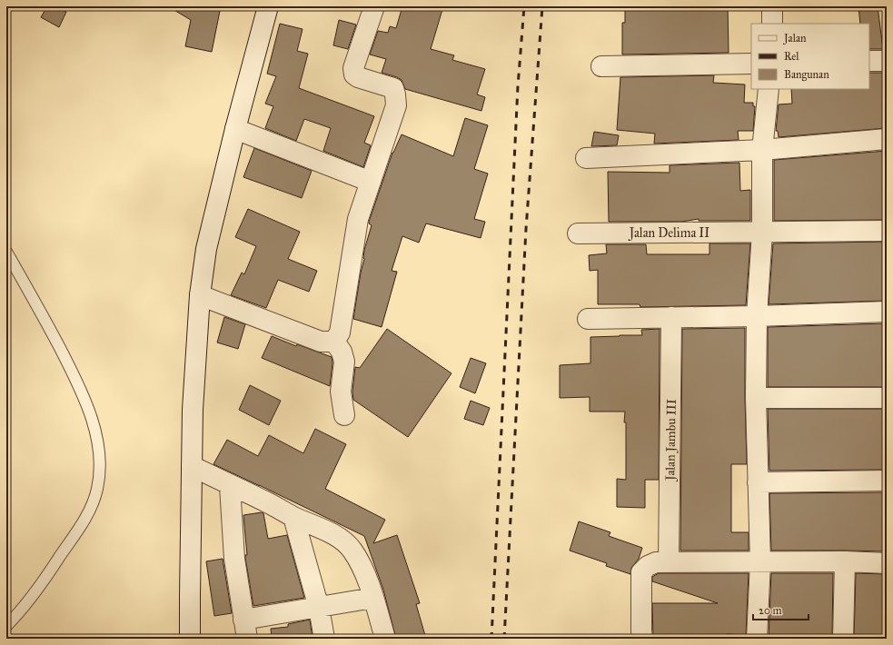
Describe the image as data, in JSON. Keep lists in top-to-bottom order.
{
  "streets": {
    "street": ["Jalan Delima II", "Jalan Jambu III"]
  },
  "legend": ["Jalan", "Rel", "Bangunan"],
  "scale_bar": "20 m"
}
